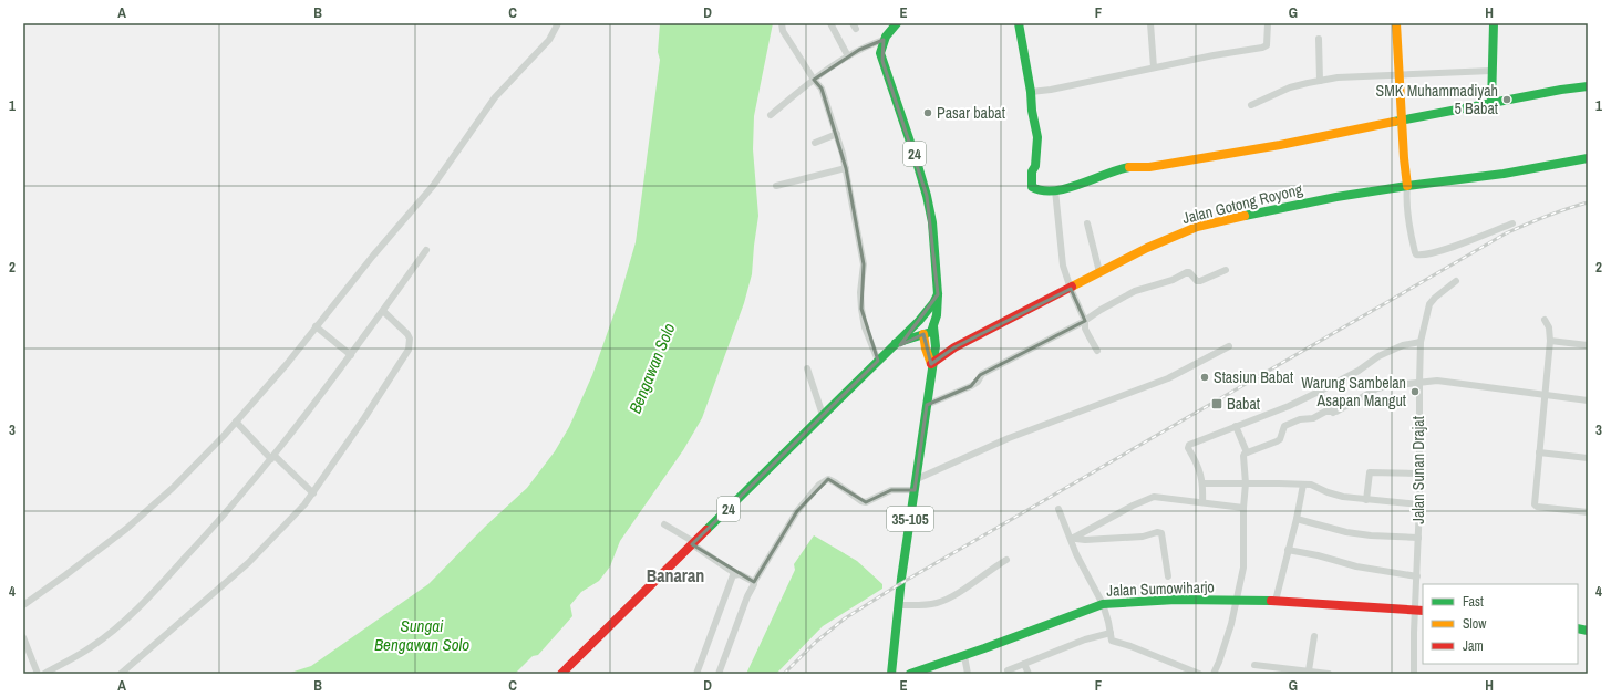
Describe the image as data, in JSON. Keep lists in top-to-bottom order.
{
  "streets": {
    "main road": [
      "24",
      "Jalan Gotong Royong",
      "35-105",
      "Jalan Sumowiharjo"
    ],
    "street": ["Jalan Sunan Drajat"]
  },
  "crossings": [
    ["24", "35-105"],
    ["Jalan Gotong Royong", "35-105"],
    ["Jalan Sunan Drajat", "Jalan Sumowiharjo"]
  ],
  "districts": ["Banaran"],
  "water": ["Bengawan Solo", "Sungai Bengawan Solo"],
  "places": {
    "other": [
      "SMK Muhammadiyah 5 Babat",
      "Pasar babat",
      "Stasiun Babat",
      "Warung Sambelan Asapan Mangut"
    ],
    "transit": ["Babat"]
  },
  "legend": ["Fast", "Slow", "Jam"],
  "grid": {
    "columns": [
      "A",
      "B",
      "C",
      "D",
      "E",
      "F",
      "G",
      "H"
    ],
    "rows": [
      "1",
      "2",
      "3",
      "4"
    ]
  }
}
